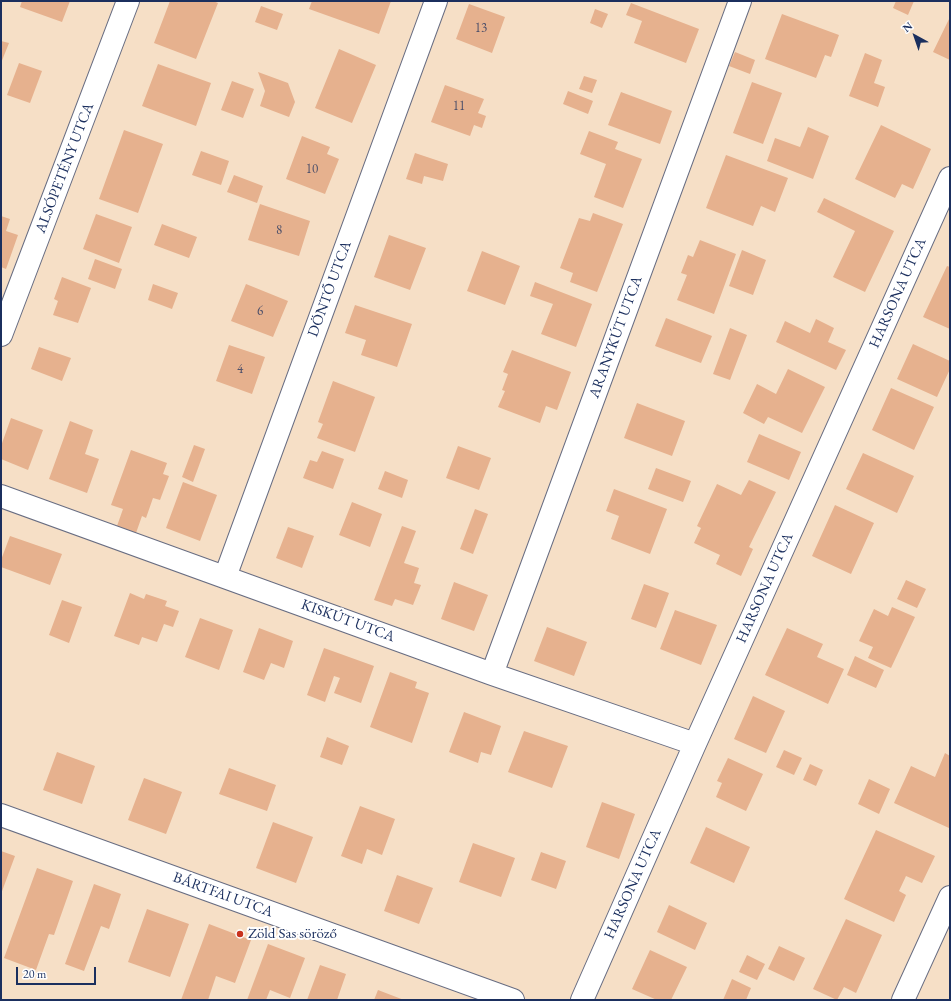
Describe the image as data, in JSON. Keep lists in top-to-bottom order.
{
  "streets": {
    "street": [
      "ALSÓPETÉNY UTCA",
      "DÖNTŐ UTCA",
      "HARSONA UTCA",
      "ARANYKÚT UTCA",
      "KISKÚT UTCA",
      "BÁRTFAI UTCA"
    ]
  },
  "crossings": [
    ["DÖNTŐ UTCA", "KISKÚT UTCA"],
    ["HARSONA UTCA", "KISKÚT UTCA"],
    ["ARANYKÚT UTCA", "KISKÚT UTCA"]
  ],
  "places": ["Zöld Sas söröző"],
  "house_numbers": [
    "13",
    "11",
    "10",
    "8",
    "6",
    "4"
  ],
  "scale_bar": "20 m",
  "north": "top left"
}
